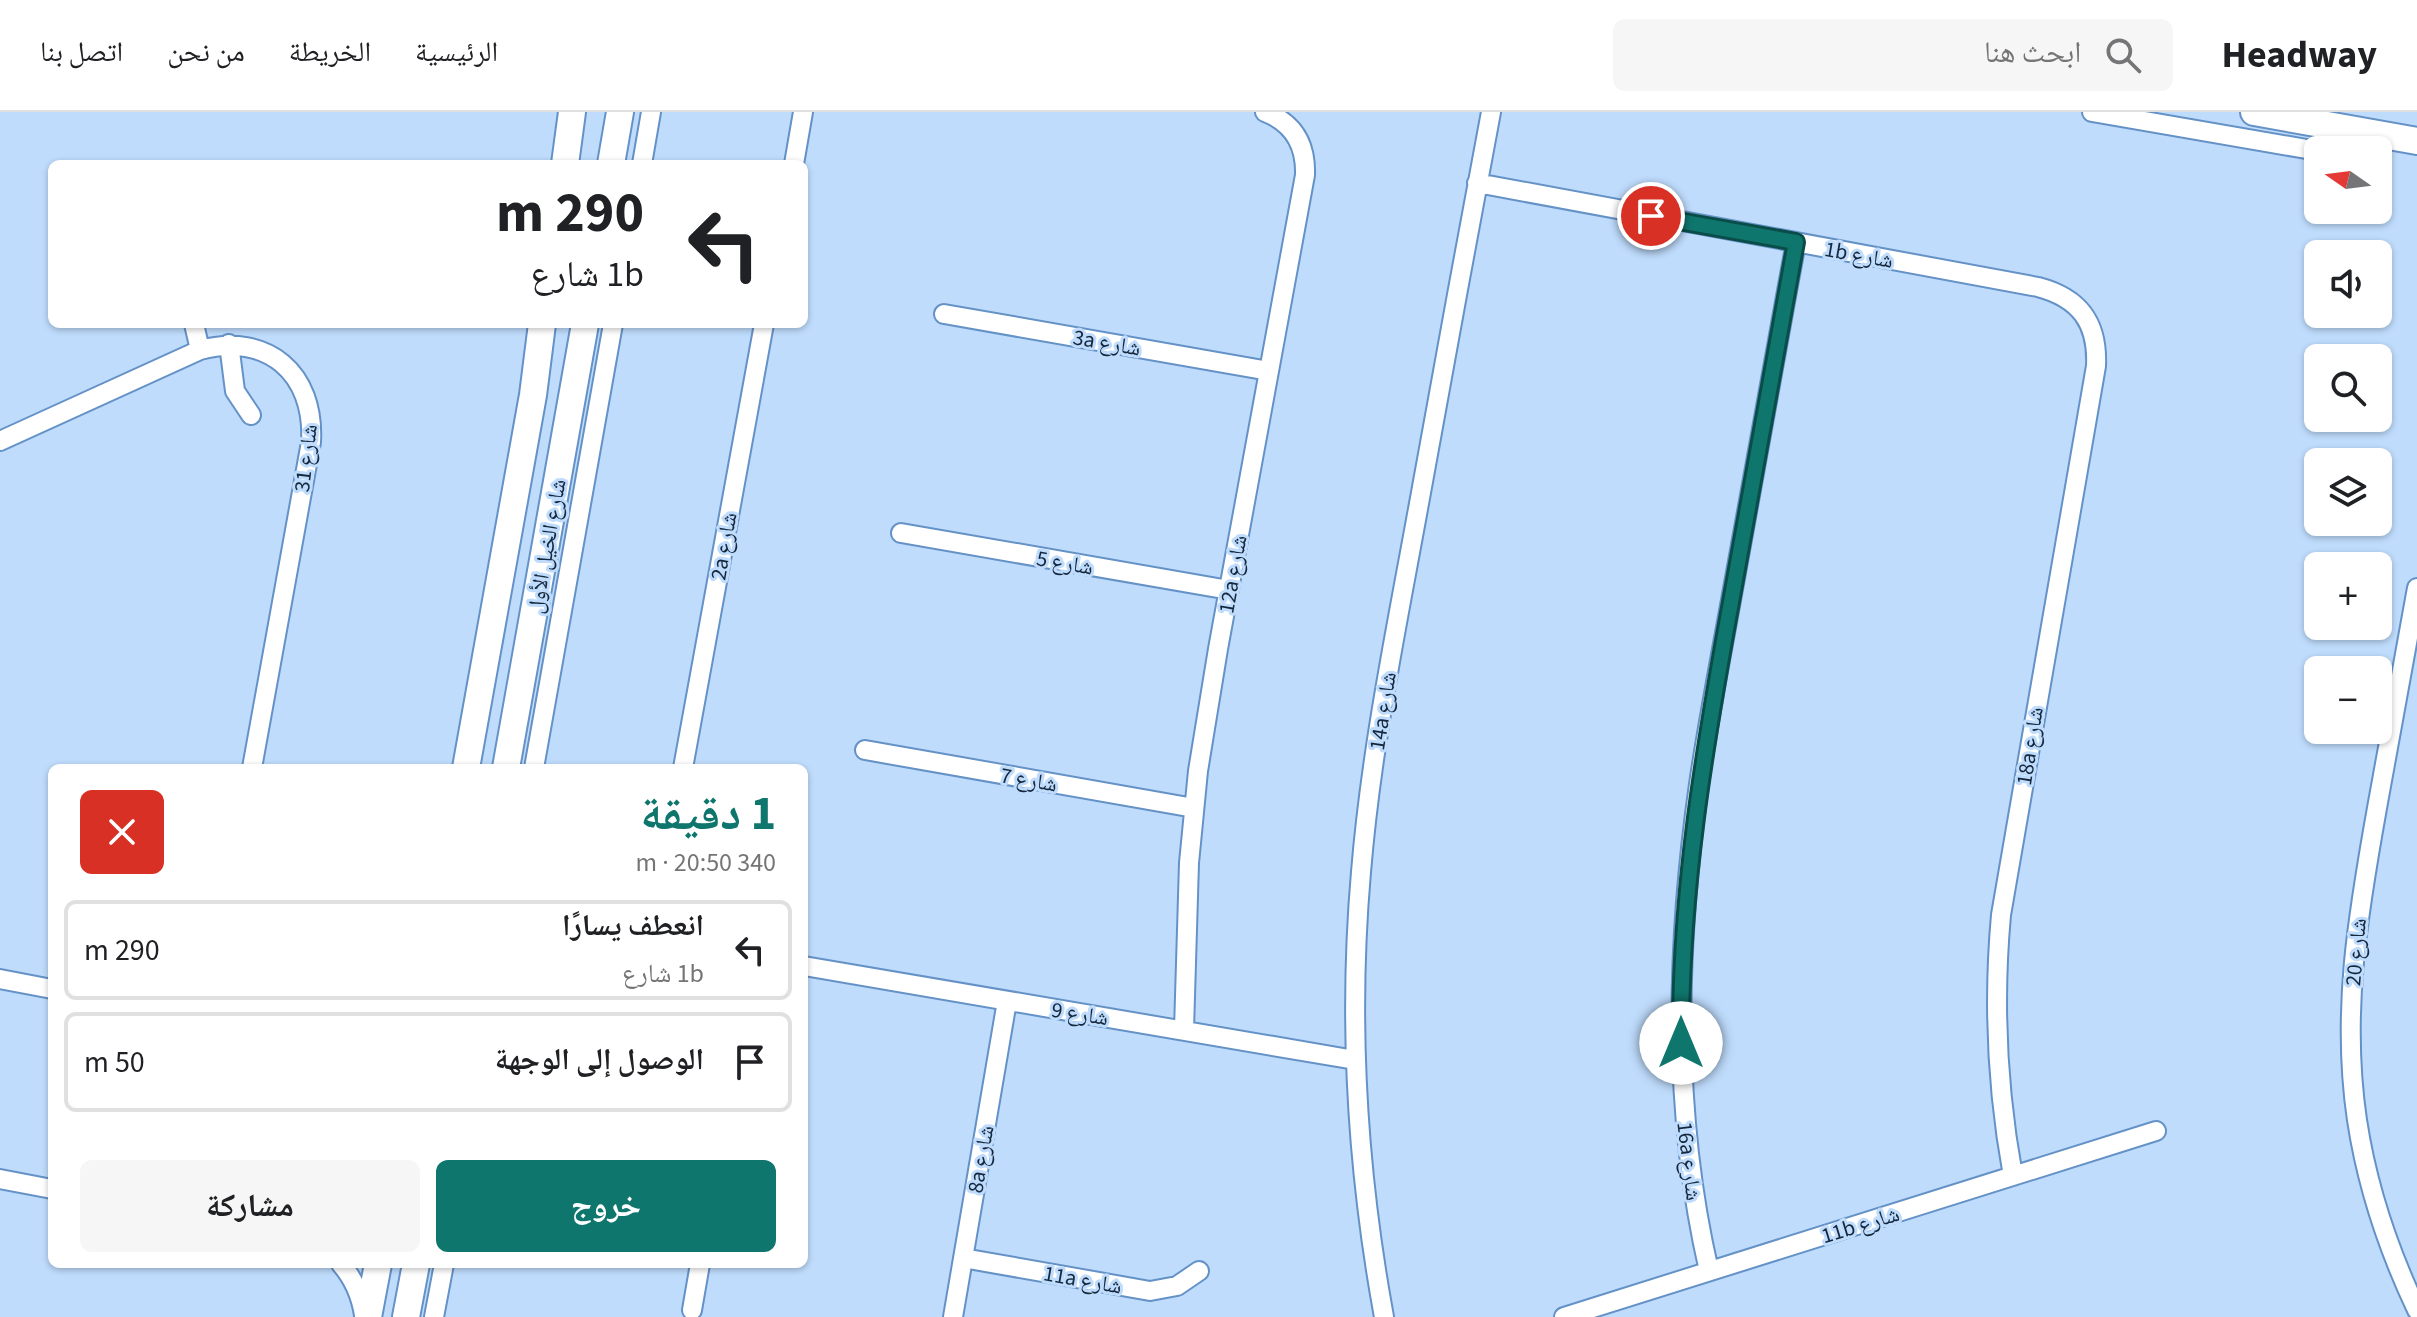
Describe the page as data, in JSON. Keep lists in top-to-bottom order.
{
  "streets": {
    "main road": ["شارع الخيل الأول"],
    "street": [
      "1b شارع",
      "3a شارع",
      "شارع 31",
      "2a شارع",
      "شارع 5",
      "12a شارع",
      "14a شارع",
      "18a شارع",
      "شارع 7",
      "شارع 20",
      "شارع 9",
      "8a شارع",
      "16a شارع",
      "11b شارع",
      "11a شارع"
    ]
  },
  "crossings": [
    ["1b شارع", "14a شارع"],
    ["1b شارع", "18a شارع"],
    ["1b شارع", "16a شارع"],
    ["3a شارع", "12a شارع"],
    ["شارع 5", "12a شارع"],
    ["12a شارع", "شارع 7"],
    ["12a شارع", "شارع 9"],
    ["14a شارع", "شارع 9"],
    ["18a شارع", "11b شارع"],
    ["شارع 9", "8a شارع"],
    ["8a شارع", "11a شارع"],
    ["16a شارع", "11b شارع"]
  ],
  "north": "left",
  "page": {
    "header": "Headway",
    "search": "ابحث هنا",
    "nav": [
      "الرئيسية",
      "الخريطة",
      "من نحن",
      "اتصل بنا"
    ],
    "map_buttons": ["+", "−"],
    "turn": ["290 m", "1b شارع"],
    "heading": ["1 دقيقة", "340 m · 20:50"],
    "list": [
      {
        "name": "انعطف يسارًا",
        "note": "1b شارع",
        "value": "290 m"
      },
      {
        "name": "الوصول إلى الوجهة",
        "value": "50 m"
      }
    ],
    "buttons": ["خروج", "مشاركة"]
  }
}
